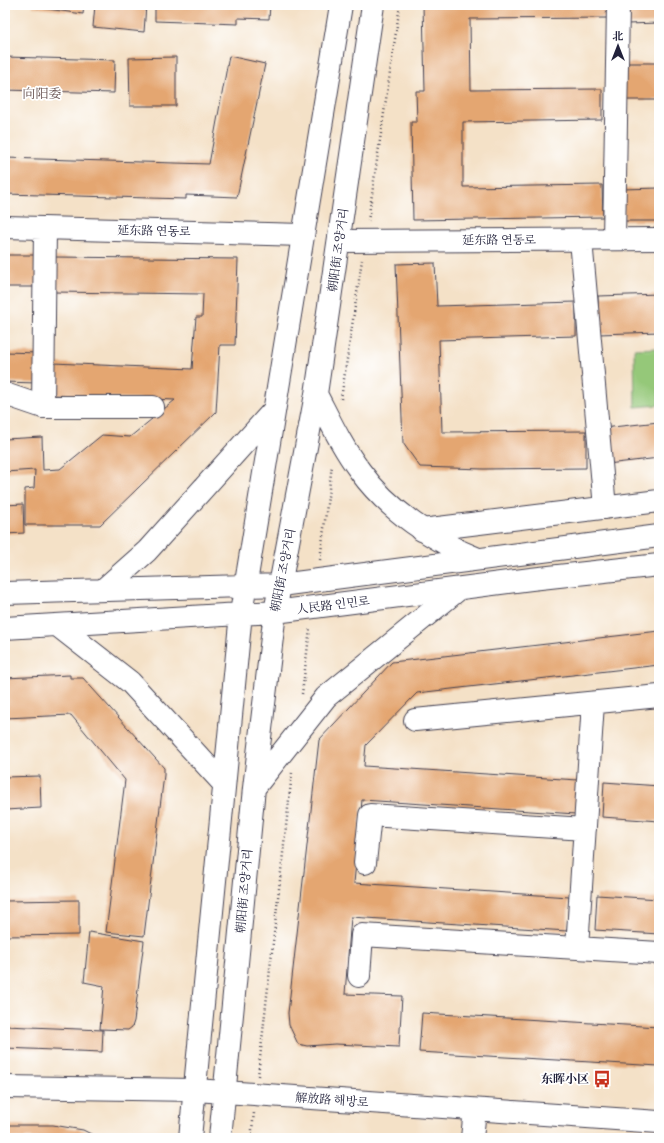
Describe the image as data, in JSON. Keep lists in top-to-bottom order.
{
  "streets": {
    "main road": [
      "延东路 연동로",
      "朝阳街 조양거리",
      "人民路 인민로",
      "解放路 해방로"
    ]
  },
  "crossings": [
    ["延东路 연동로", "朝阳街 조양거리"],
    ["朝阳街 조양거리", "人民路 인민로"],
    ["朝阳街 조양거리", "解放路 해방로"]
  ],
  "districts": ["向阳委"],
  "places": {
    "bus stop": ["东晖小区"]
  },
  "north": "top"
}
